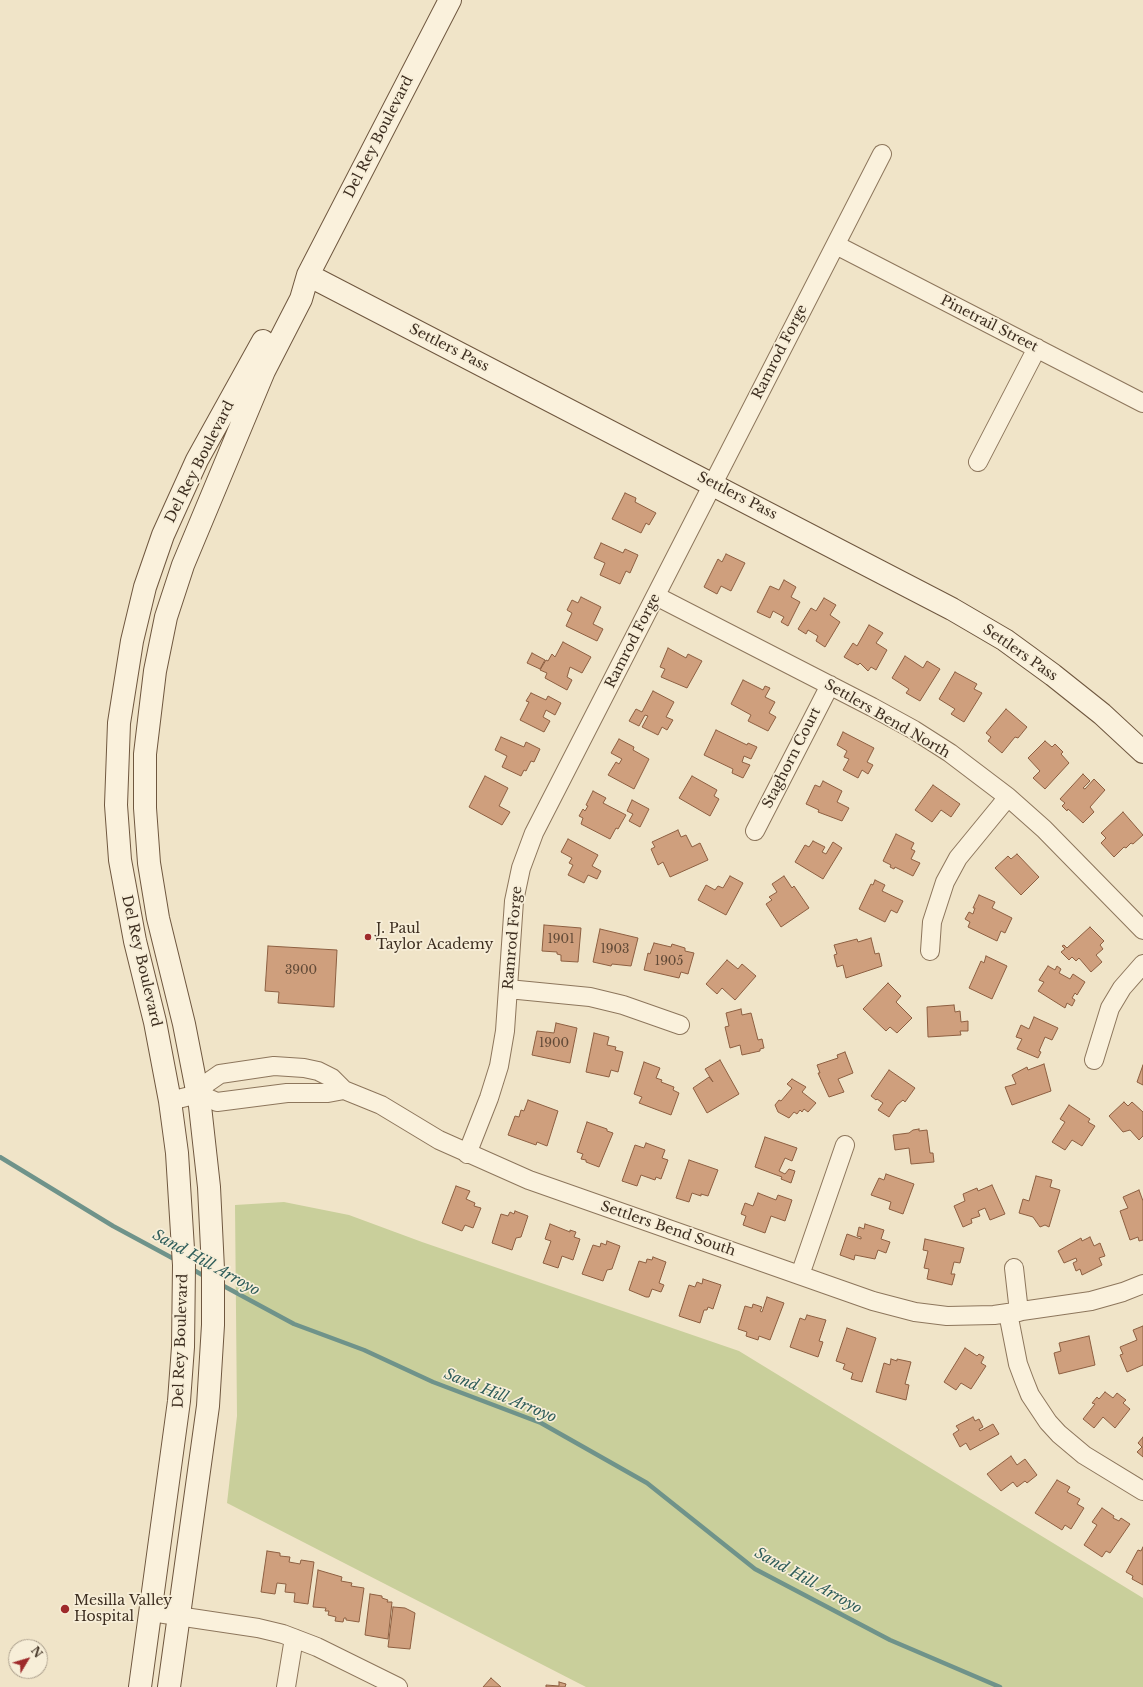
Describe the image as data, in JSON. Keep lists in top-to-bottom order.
{
  "streets": {
    "main road": ["Del Rey Boulevard", "Settlers Pass"],
    "street": [
      "Pinetrail Street",
      "Ramrod Forge",
      "Settlers Bend North",
      "Staghorn Court",
      "Settlers Bend South"
    ]
  },
  "crossings": [
    ["Del Rey Boulevard", "Settlers Pass"],
    ["Del Rey Boulevard", "Settlers Bend South"],
    ["Pinetrail Street", "Ramrod Forge"],
    ["Settlers Pass", "Ramrod Forge"],
    ["Ramrod Forge", "Settlers Bend North"],
    ["Ramrod Forge", "Settlers Bend South"],
    ["Settlers Bend North", "Staghorn Court"]
  ],
  "water": ["Sand Hill Arroyo"],
  "places": ["J. Paul Taylor Academy", "Mesilla Valley Hospital"],
  "house_numbers": [
    "1901",
    "1903",
    "1905",
    "3900",
    "1900"
  ],
  "north": "top right"
}
